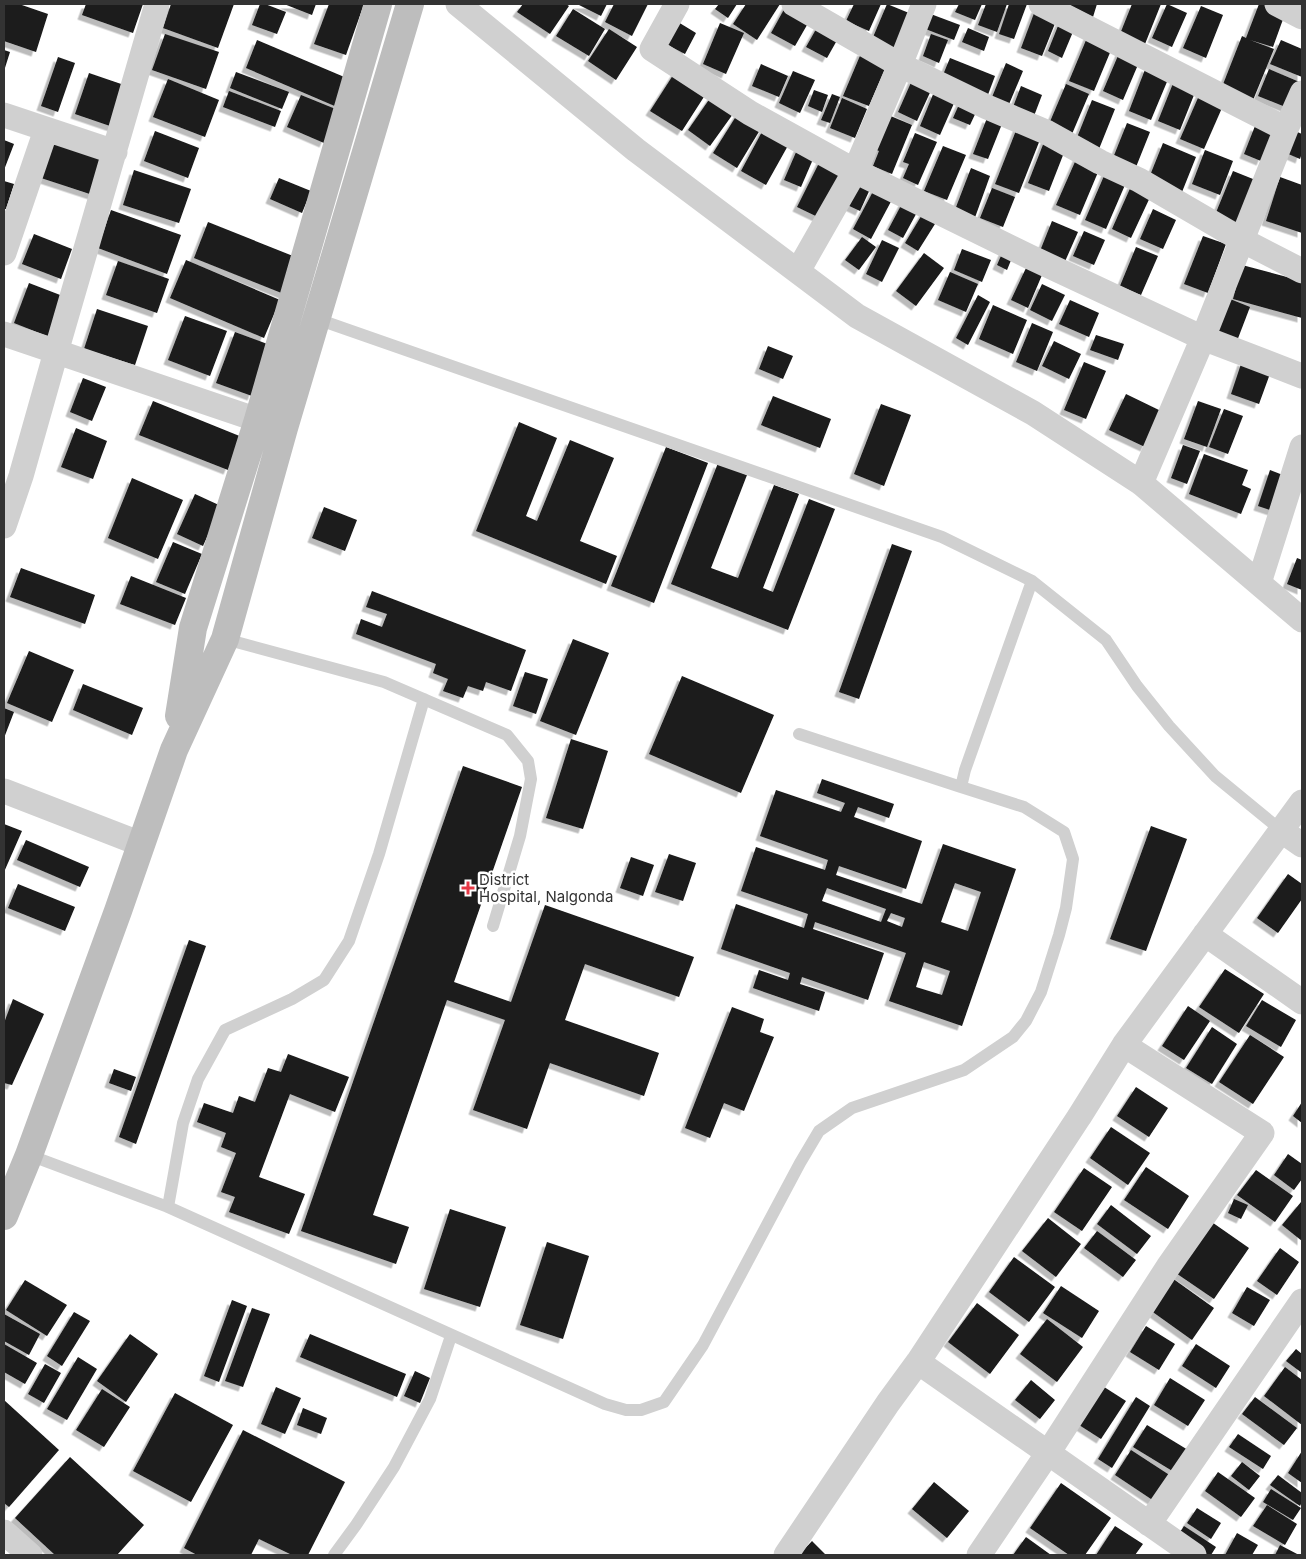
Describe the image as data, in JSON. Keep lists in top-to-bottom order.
{
  "places": {
    "health": ["District Hospital, Nalgonda"]
  }
}
